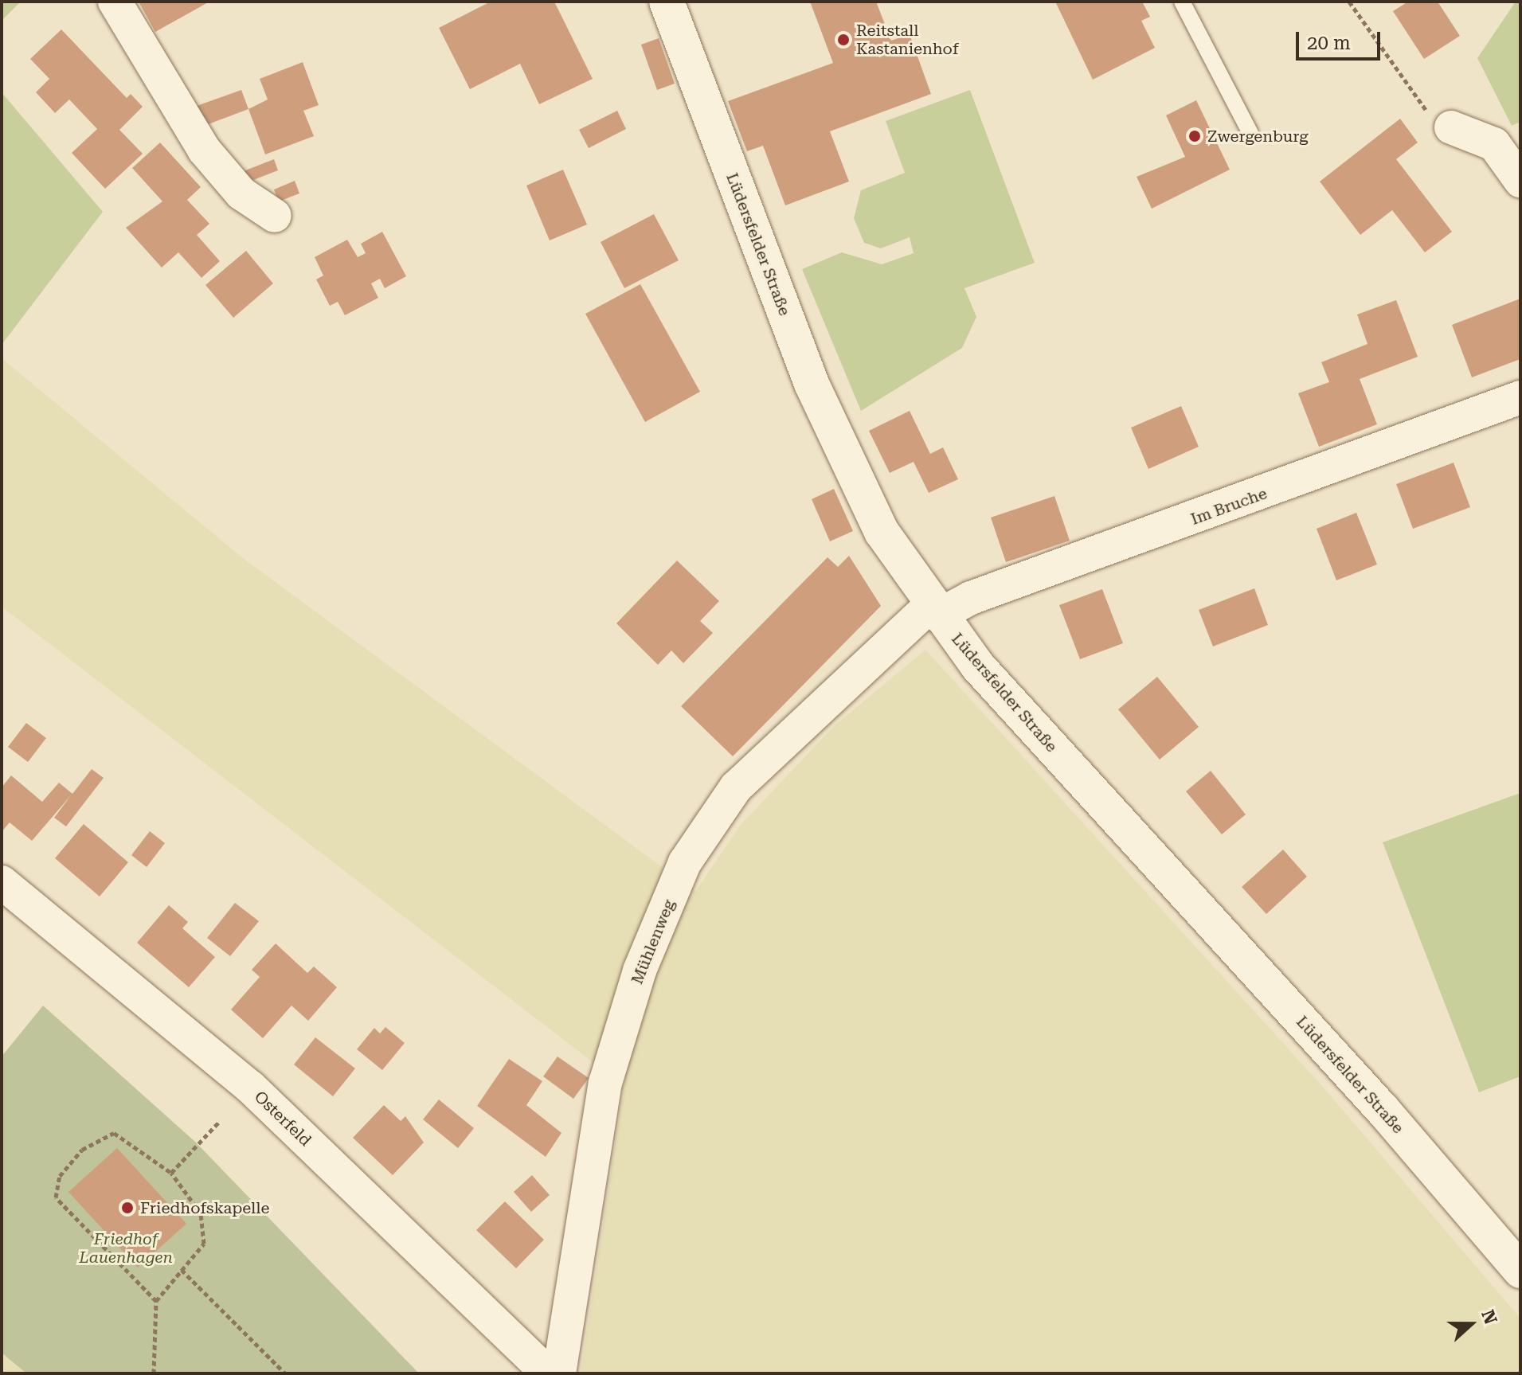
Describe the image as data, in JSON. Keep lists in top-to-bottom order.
{
  "streets": {
    "street": [
      "Lüdersfelder Straße",
      "Im Bruche",
      "Mühlenweg",
      "Osterfeld"
    ]
  },
  "crossings": [
    ["Lüdersfelder Straße", "Im Bruche"],
    ["Lüdersfelder Straße", "Mühlenweg"],
    ["Im Bruche", "Mühlenweg"]
  ],
  "parks": ["Friedhof Lauenhagen"],
  "places": ["Reitstall Kastanienhof", "Zwergenburg", "Friedhofskapelle"],
  "scale_bar": "20 m",
  "north": "right"
}
